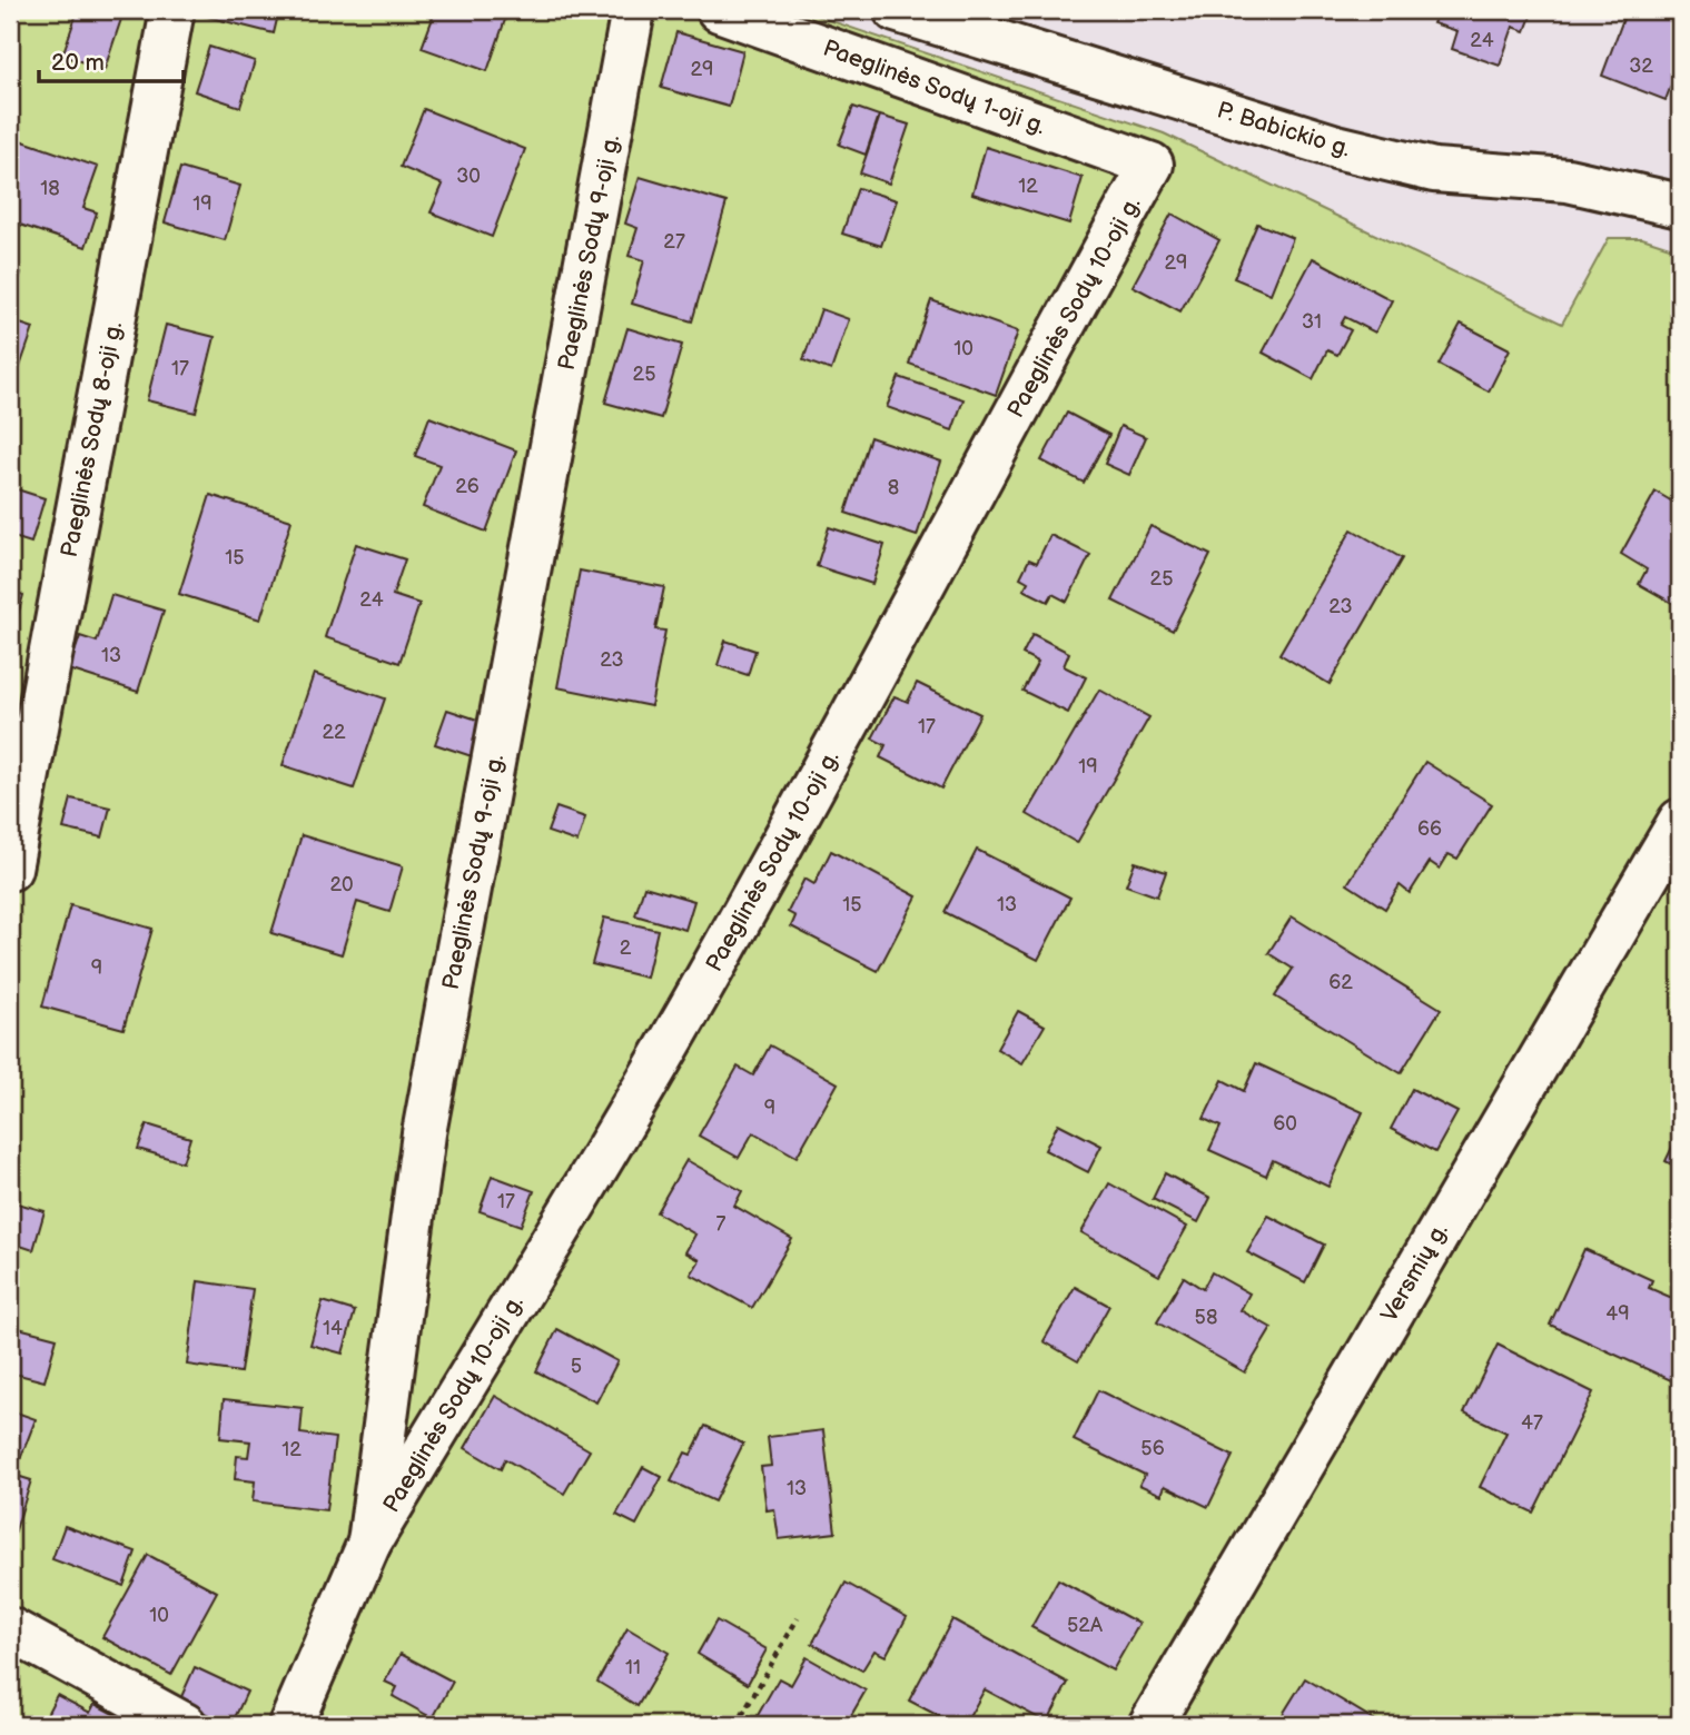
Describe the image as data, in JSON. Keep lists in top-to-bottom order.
{
  "streets": {
    "street": [
      "Paeglinės Sodų 1-oji g.",
      "P. Babickio g.",
      "Paeglinės Sodų 9-oji g.",
      "Paeglinės Sodų 10-oji g.",
      "Paeglinės Sodų 8-oji g.",
      "Versmių g."
    ]
  },
  "crossings": [
    ["Paeglinės Sodų 1-oji g.", "Paeglinės Sodų 10-oji g."],
    ["Paeglinės Sodų 9-oji g.", "Paeglinės Sodų 10-oji g."]
  ],
  "house_numbers": [
    "24",
    "32",
    "29",
    "30",
    "12",
    "18",
    "19",
    "27",
    "29",
    "31",
    "10",
    "17",
    "25",
    "26",
    "8",
    "15",
    "25",
    "24",
    "23",
    "13",
    "23",
    "17",
    "22",
    "19",
    "66",
    "20",
    "15",
    "13",
    "2",
    "9",
    "62",
    "9",
    "60",
    "17",
    "7",
    "49",
    "58",
    "14",
    "5",
    "47",
    "56",
    "12",
    "13",
    "10",
    "52A",
    "11"
  ],
  "scale_bar": "20 m"
}
